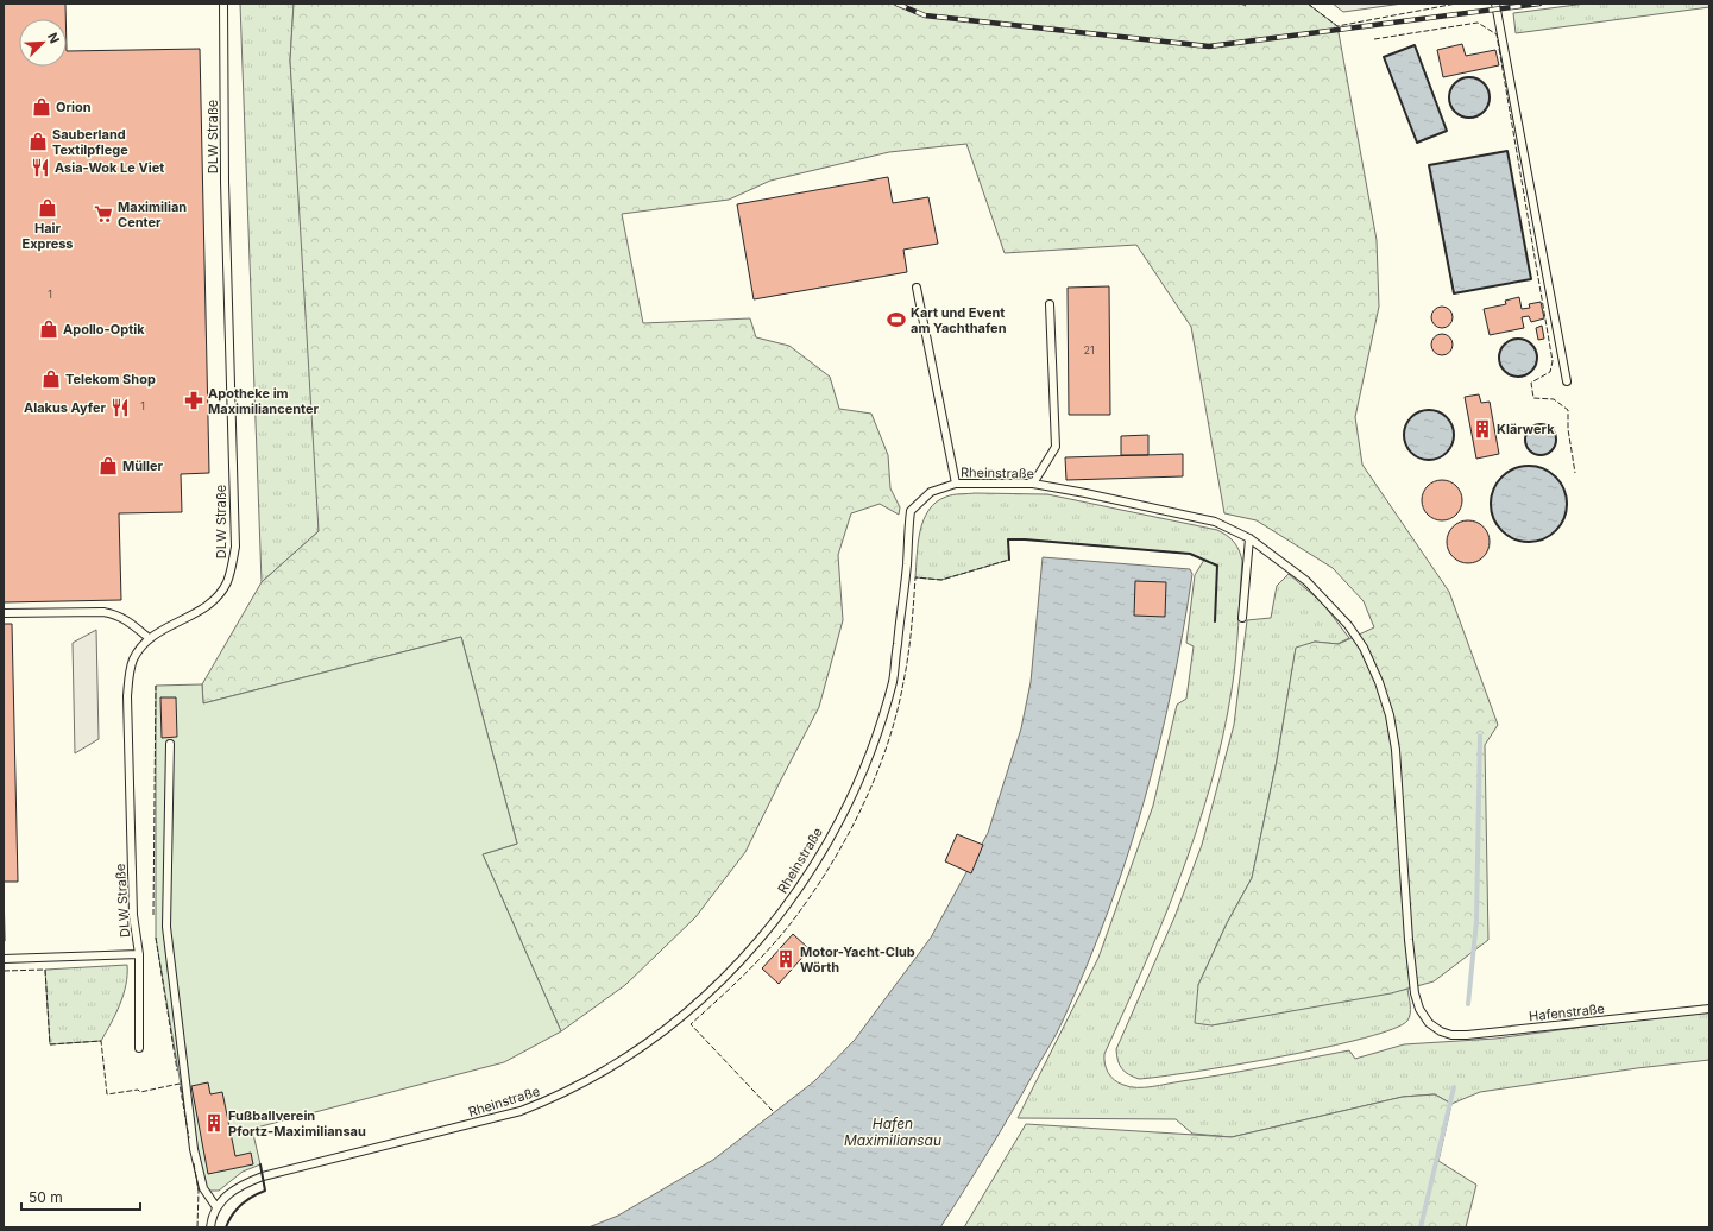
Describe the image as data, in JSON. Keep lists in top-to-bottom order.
{
  "streets": {
    "lane": ["DLW Straße", "Rheinstraße", "Hafenstraße"]
  },
  "crossings": [
    ["Rheinstraße", "Hafenstraße"]
  ],
  "water": ["Hafen Maximiliansau"],
  "places": {
    "shop": [
      "Orion",
      "Sauberland Textilpflege",
      "Hair Express",
      "Apollo-Optik",
      "Telekom Shop",
      "Müller"
    ],
    "restaurant": ["Asia-Wok Le Viet", "Alakus Ayfer"],
    "supermarket": ["Maximilian Center"],
    "sports": ["Kart und Event am Yachthafen"],
    "pharmacy": ["Apotheke im Maximiliancenter"],
    "building": ["Klärwerk", "Motor-Yacht-Club Wörth", "Fußballverein Pfortz-Maximiliansau"]
  },
  "house_numbers": ["1", "21", "1"],
  "scale_bar": "50 m",
  "north": "top right"
}
